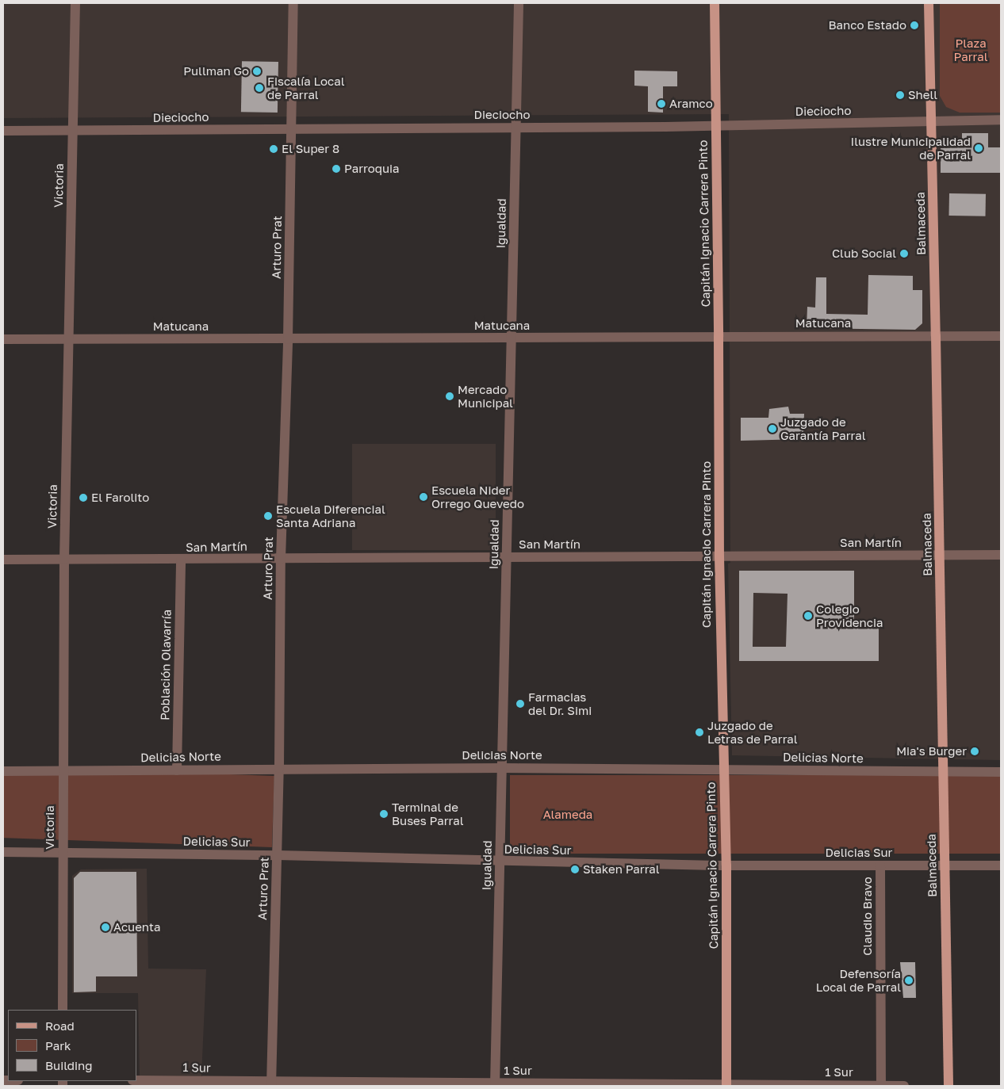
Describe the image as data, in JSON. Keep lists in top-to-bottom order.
{
  "streets": {
    "main road": ["Capitán Ignacio Carrera Pinto", "Balmaceda"],
    "street": [
      "Dieciocho",
      "Victoria",
      "Igualdad",
      "Arturo Prat",
      "Matucana",
      "San Martín",
      "Población Olavarría",
      "Delicias Norte",
      "Delicias Sur",
      "Claudio Bravo",
      "1 Sur"
    ]
  },
  "crossings": [
    ["Dieciocho", "Victoria"],
    ["Dieciocho", "Igualdad"],
    ["Dieciocho", "Capitán Ignacio Carrera Pinto"],
    ["Dieciocho", "Balmaceda"],
    ["Dieciocho", "Arturo Prat"],
    ["Victoria", "Matucana"],
    ["Victoria", "San Martín"],
    ["Victoria", "Delicias Norte"],
    ["Victoria", "Delicias Sur"],
    ["Igualdad", "Matucana"],
    ["Igualdad", "San Martín"],
    ["Igualdad", "Delicias Norte"],
    ["Igualdad", "Delicias Sur"],
    ["Igualdad", "1 Sur"],
    ["Capitán Ignacio Carrera Pinto", "Matucana"],
    ["Capitán Ignacio Carrera Pinto", "San Martín"],
    ["Capitán Ignacio Carrera Pinto", "Delicias Norte"],
    ["Capitán Ignacio Carrera Pinto", "Delicias Sur"],
    ["Capitán Ignacio Carrera Pinto", "1 Sur"],
    ["Balmaceda", "Matucana"],
    ["Balmaceda", "San Martín"],
    ["Balmaceda", "Delicias Norte"],
    ["Balmaceda", "Delicias Sur"],
    ["Arturo Prat", "Matucana"],
    ["Arturo Prat", "San Martín"],
    ["Arturo Prat", "Delicias Norte"],
    ["Arturo Prat", "Delicias Sur"],
    ["Arturo Prat", "1 Sur"],
    ["San Martín", "Población Olavarría"],
    ["Población Olavarría", "Delicias Norte"],
    ["Delicias Sur", "Claudio Bravo"],
    ["Claudio Bravo", "1 Sur"]
  ],
  "parks": ["Plaza Parral", "Alameda"],
  "places": [
    "Banco Estado",
    "Pullman Go",
    "Fiscalía Local de Parral",
    "Shell",
    "Aramco",
    "Ilustre Municipalidad de Parral",
    "El Super 8",
    "Parroquia",
    "Club Social",
    "Mercado Municipal",
    "Juzgado de Garantía Parral",
    "Escuela Nider Orrego Quevedo",
    "El Farolito",
    "Escuela Diferencial Santa Adriana",
    "Colegio Providencia",
    "Farmacias del Dr. Simi",
    "Juzgado de Letras de Parral",
    "Mia's Burger",
    "Terminal de Buses Parral",
    "Staken Parral",
    "Acuenta",
    "Defensoría Local de Parral"
  ],
  "legend": ["Road", "Park", "Building"]
}
